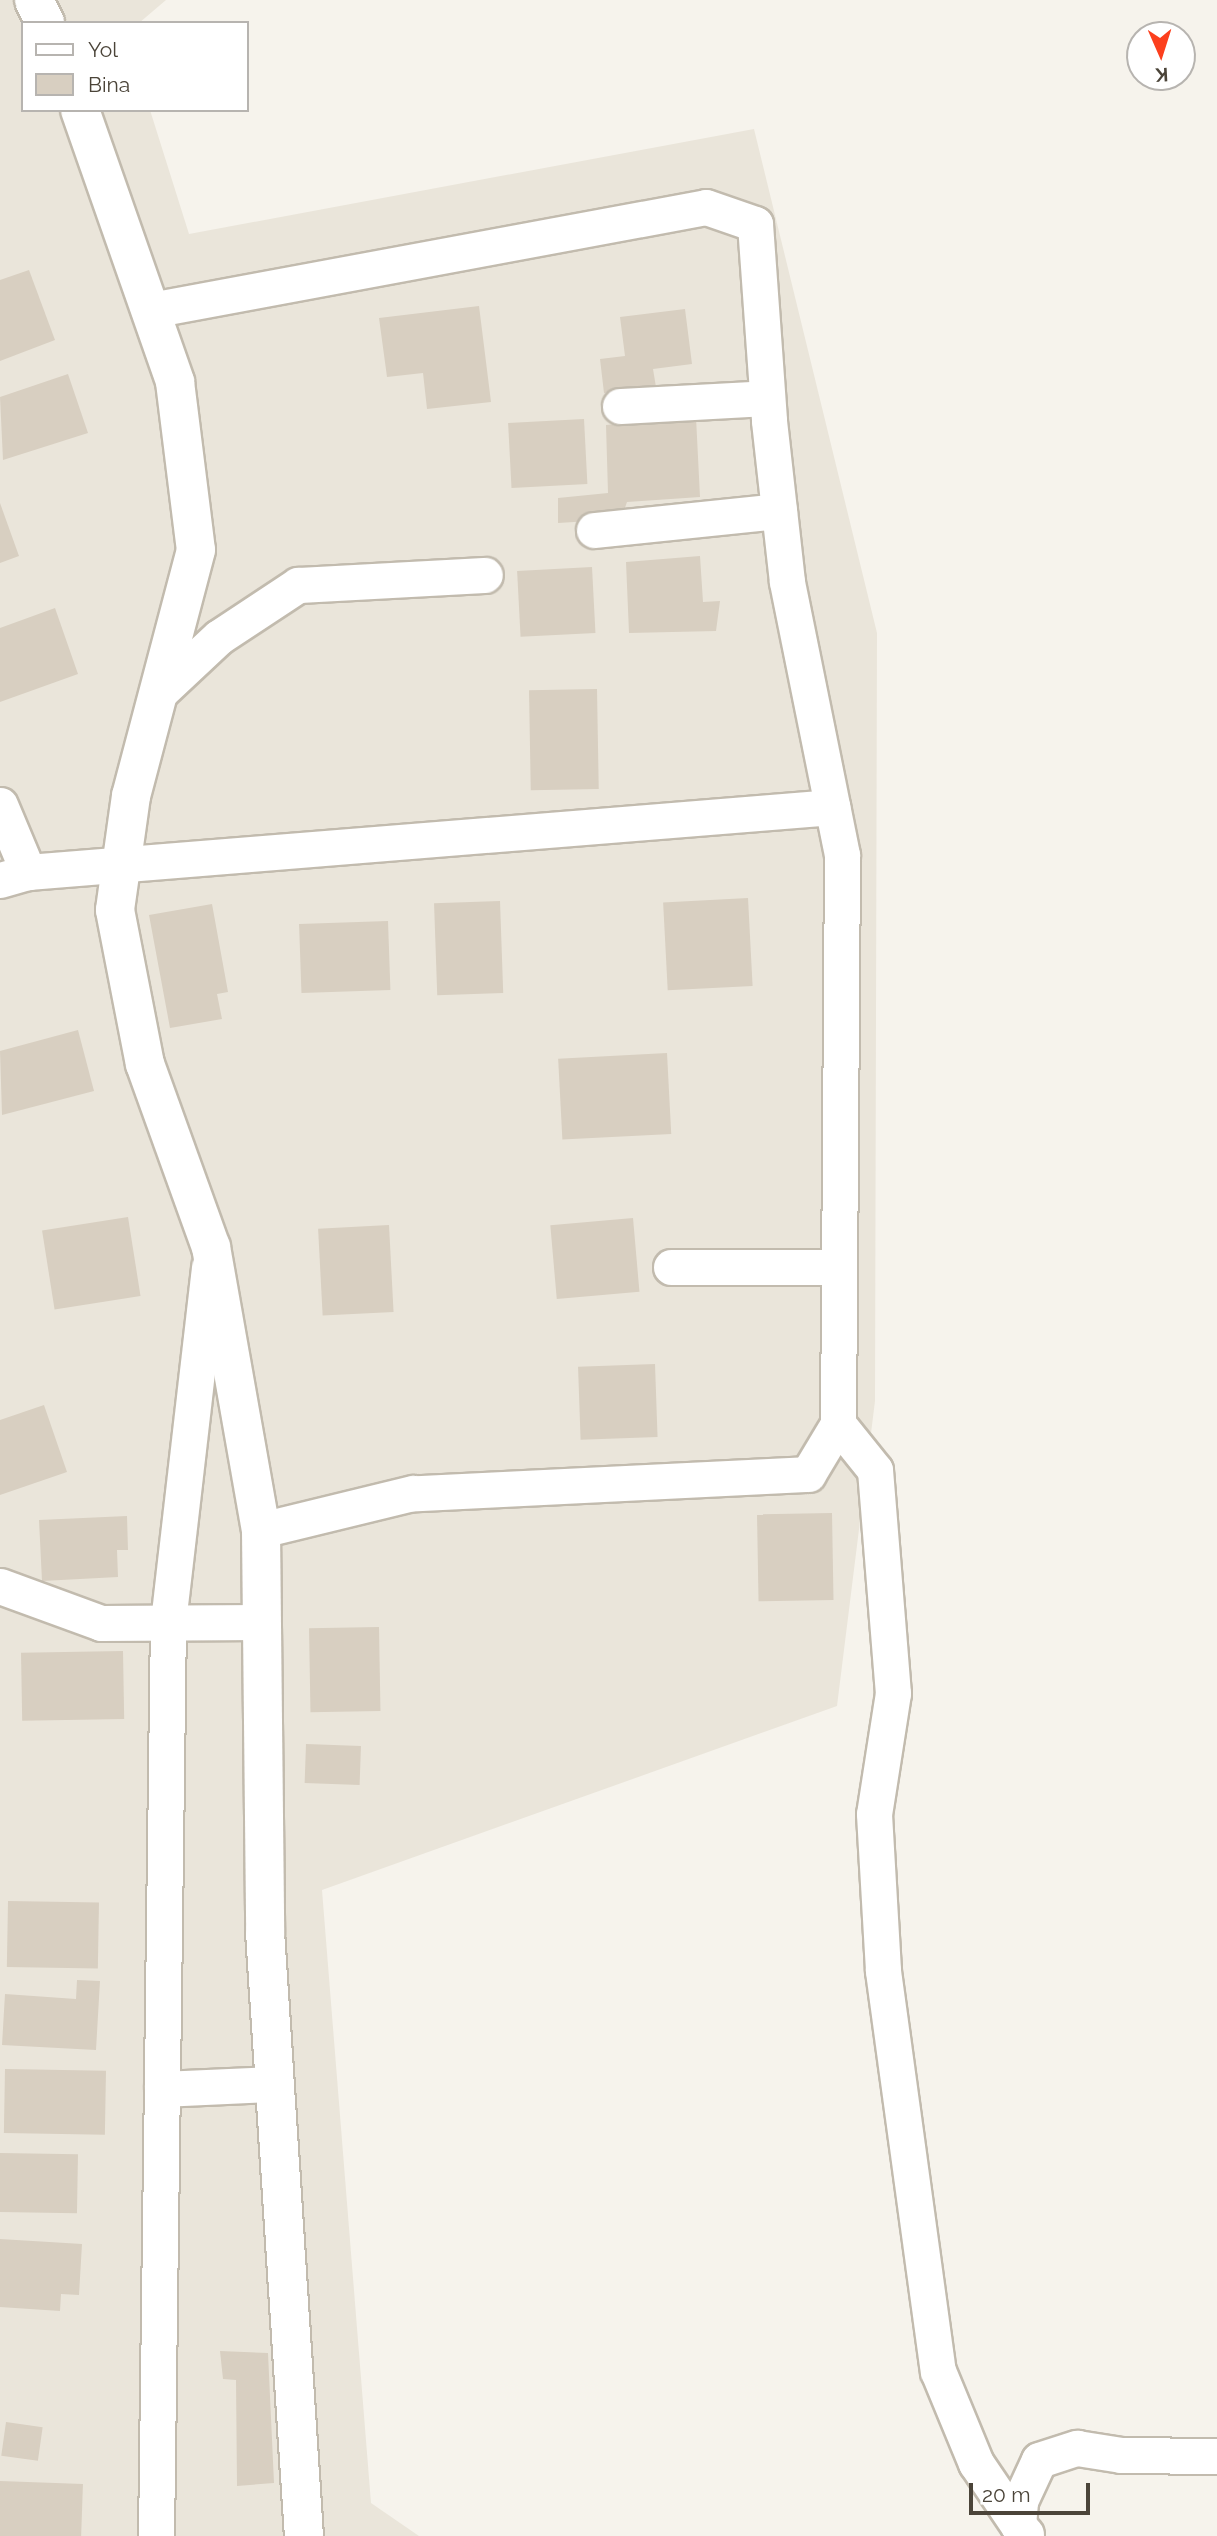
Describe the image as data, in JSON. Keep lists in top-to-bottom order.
{
  "legend": ["Yol", "Bina"],
  "scale_bar": "20 m",
  "north": "bottom"
}
